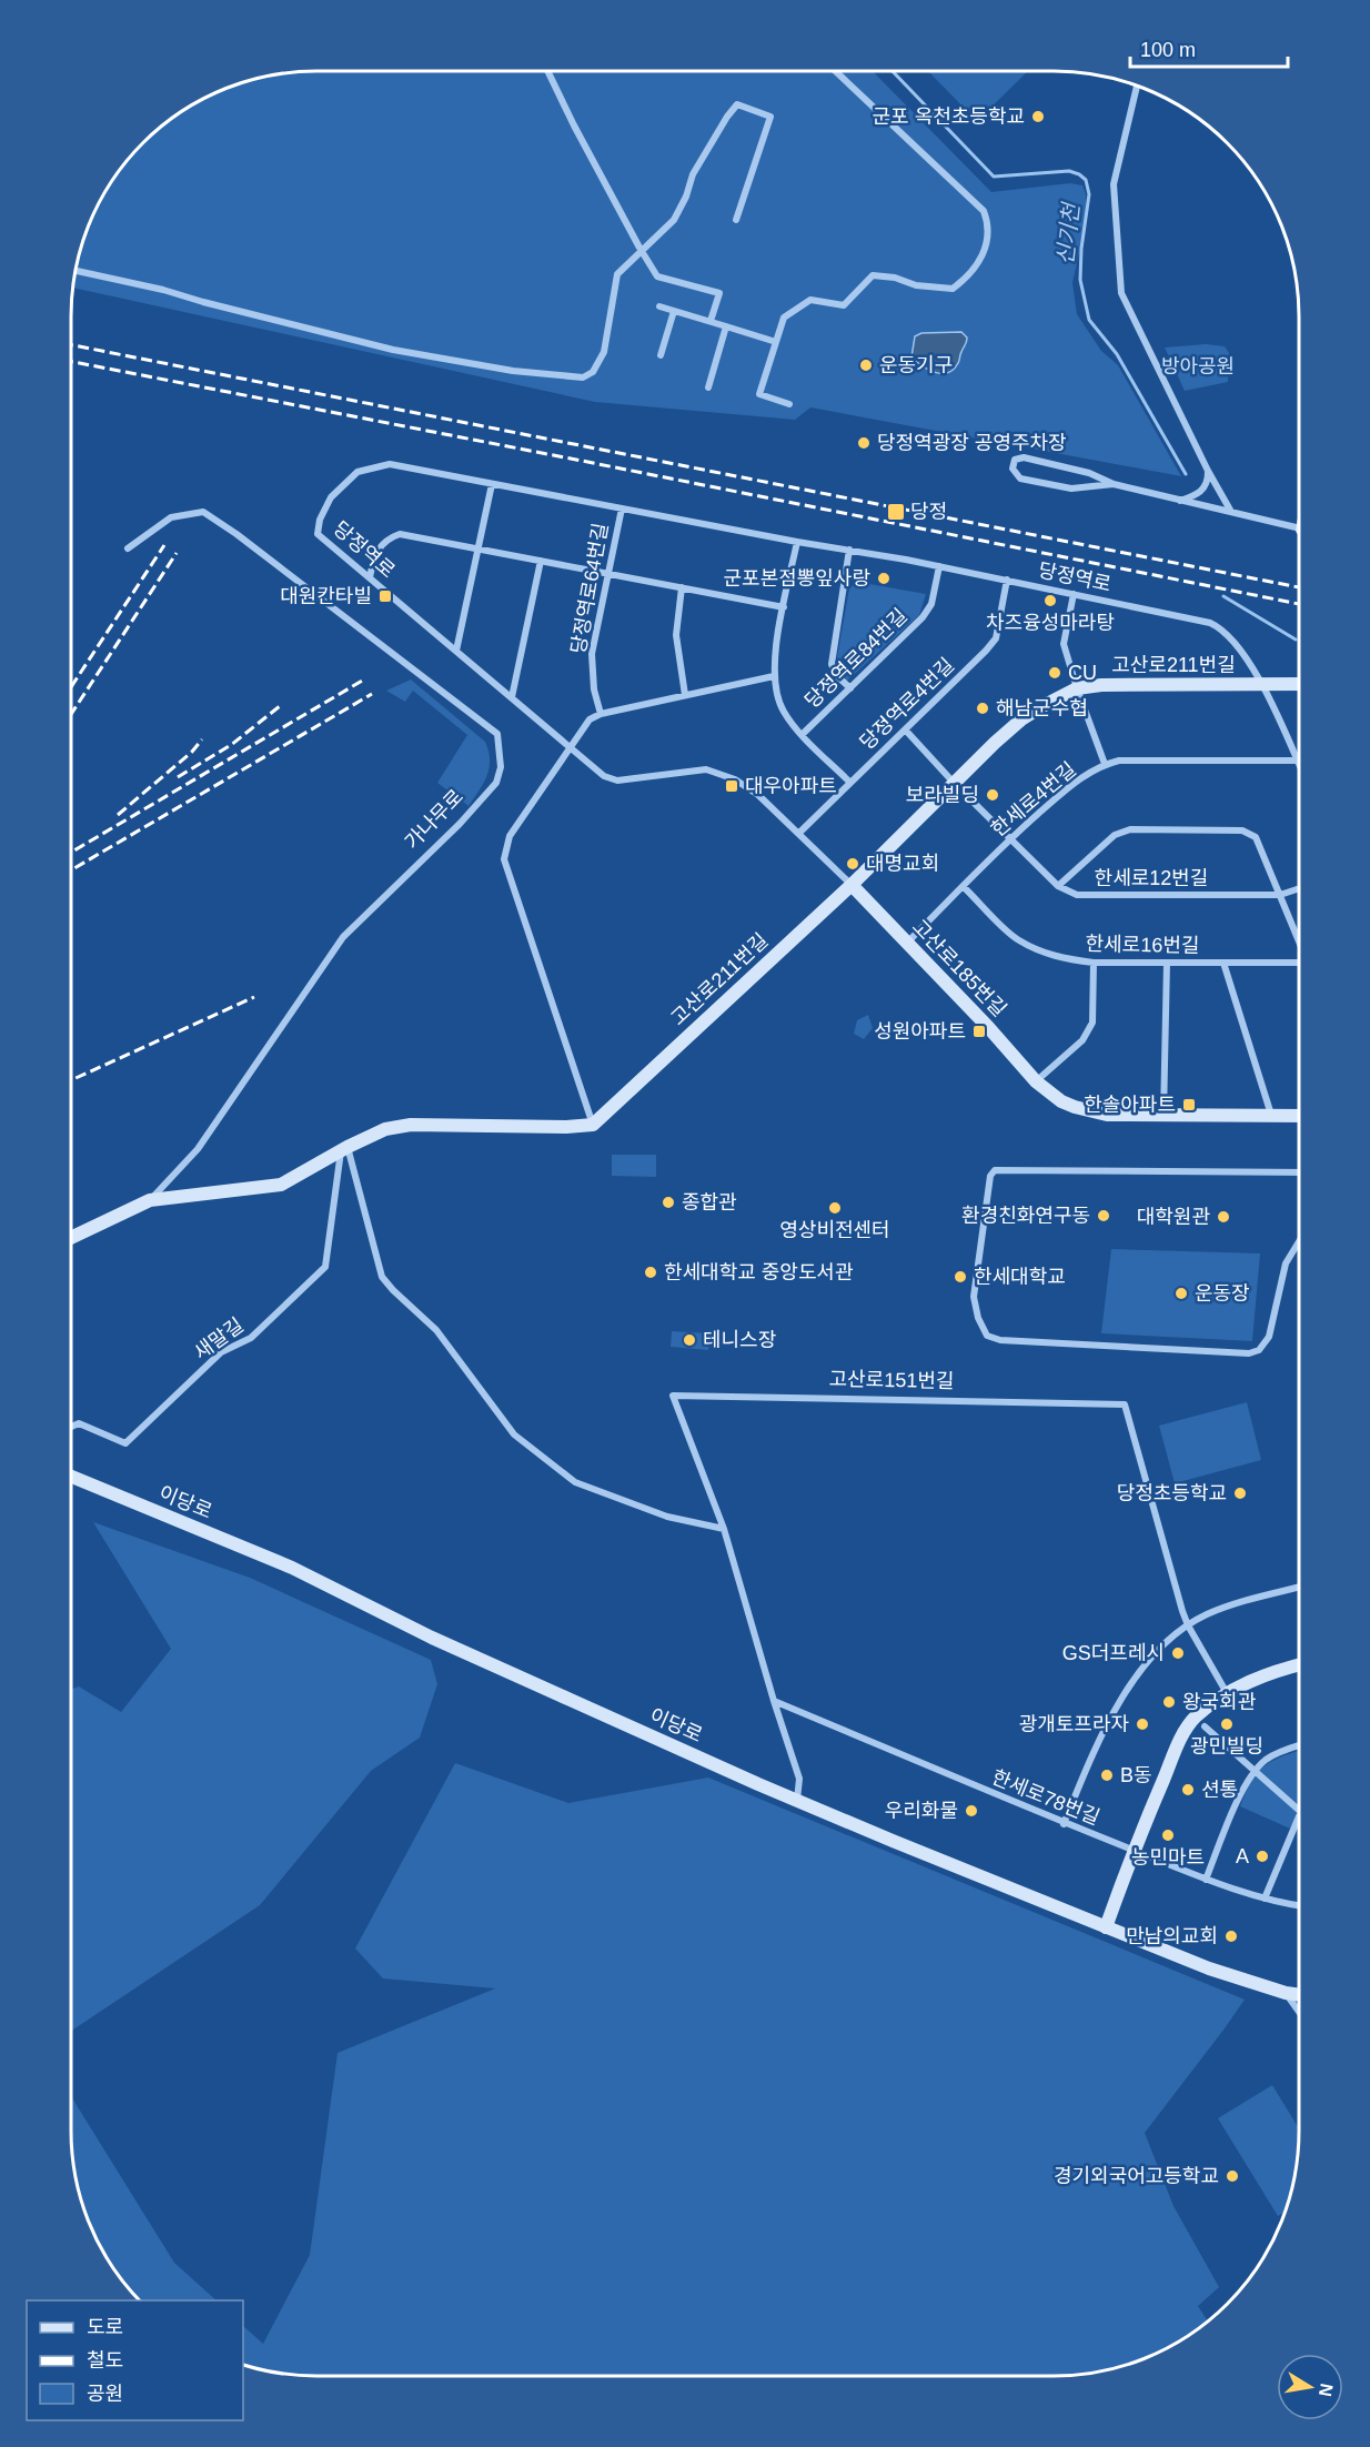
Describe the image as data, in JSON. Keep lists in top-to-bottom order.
{
  "streets": {
    "street": [
      "당정역로",
      "당정역로64번길",
      "당정역로84번길",
      "고산로211번길",
      "당정역로4번길",
      "한세로4번길",
      "가나무로",
      "한세로12번길",
      "한세로16번길",
      "고산로185번길",
      "새말길",
      "고산로151번길",
      "이당로",
      "한세로78번길"
    ]
  },
  "crossings": [
    ["당정역로", "당정역로64번길"],
    ["당정역로", "당정역로84번길"],
    ["당정역로", "고산로211번길"],
    ["당정역로", "당정역로4번길"],
    ["당정역로", "한세로4번길"],
    ["당정역로", "고산로185번길"],
    ["고산로211번길", "한세로12번길"],
    ["고산로211번길", "고산로185번길"],
    ["당정역로4번길", "한세로12번길"],
    ["한세로4번길", "한세로12번길"],
    ["한세로4번길", "한세로16번길"],
    ["한세로4번길", "고산로185번길"],
    ["고산로151번길", "이당로"],
    ["고산로151번길", "한세로78번길"]
  ],
  "water": ["신기천"],
  "parks": ["방아공원"],
  "places": {
    "other": [
      "군포 옥천초등학교",
      "운동기구",
      "당정역광장 공영주차장",
      "군포본점뽕잎사랑",
      "차즈융성마라탕",
      "CU",
      "해남군수협",
      "보라빌딩",
      "대명교회",
      "종합관",
      "영상비전센터",
      "환경친화연구동",
      "대학원관",
      "한세대학교 중앙도서관",
      "한세대학교",
      "운동장",
      "테니스장",
      "당정초등학교",
      "GS더프레시",
      "왕국회관",
      "광개토프라자",
      "광민빌딩",
      "B동",
      "션통",
      "우리화물",
      "농민마트",
      "A",
      "만남의교회",
      "경기외국어고등학교"
    ],
    "transit": [
      "당정",
      "대원칸타빌",
      "대우아파트",
      "성원아파트",
      "한솔아파트"
    ]
  },
  "legend": ["도로", "철도", "공원"],
  "scale_bar": "100 m",
  "north": "right"
}
